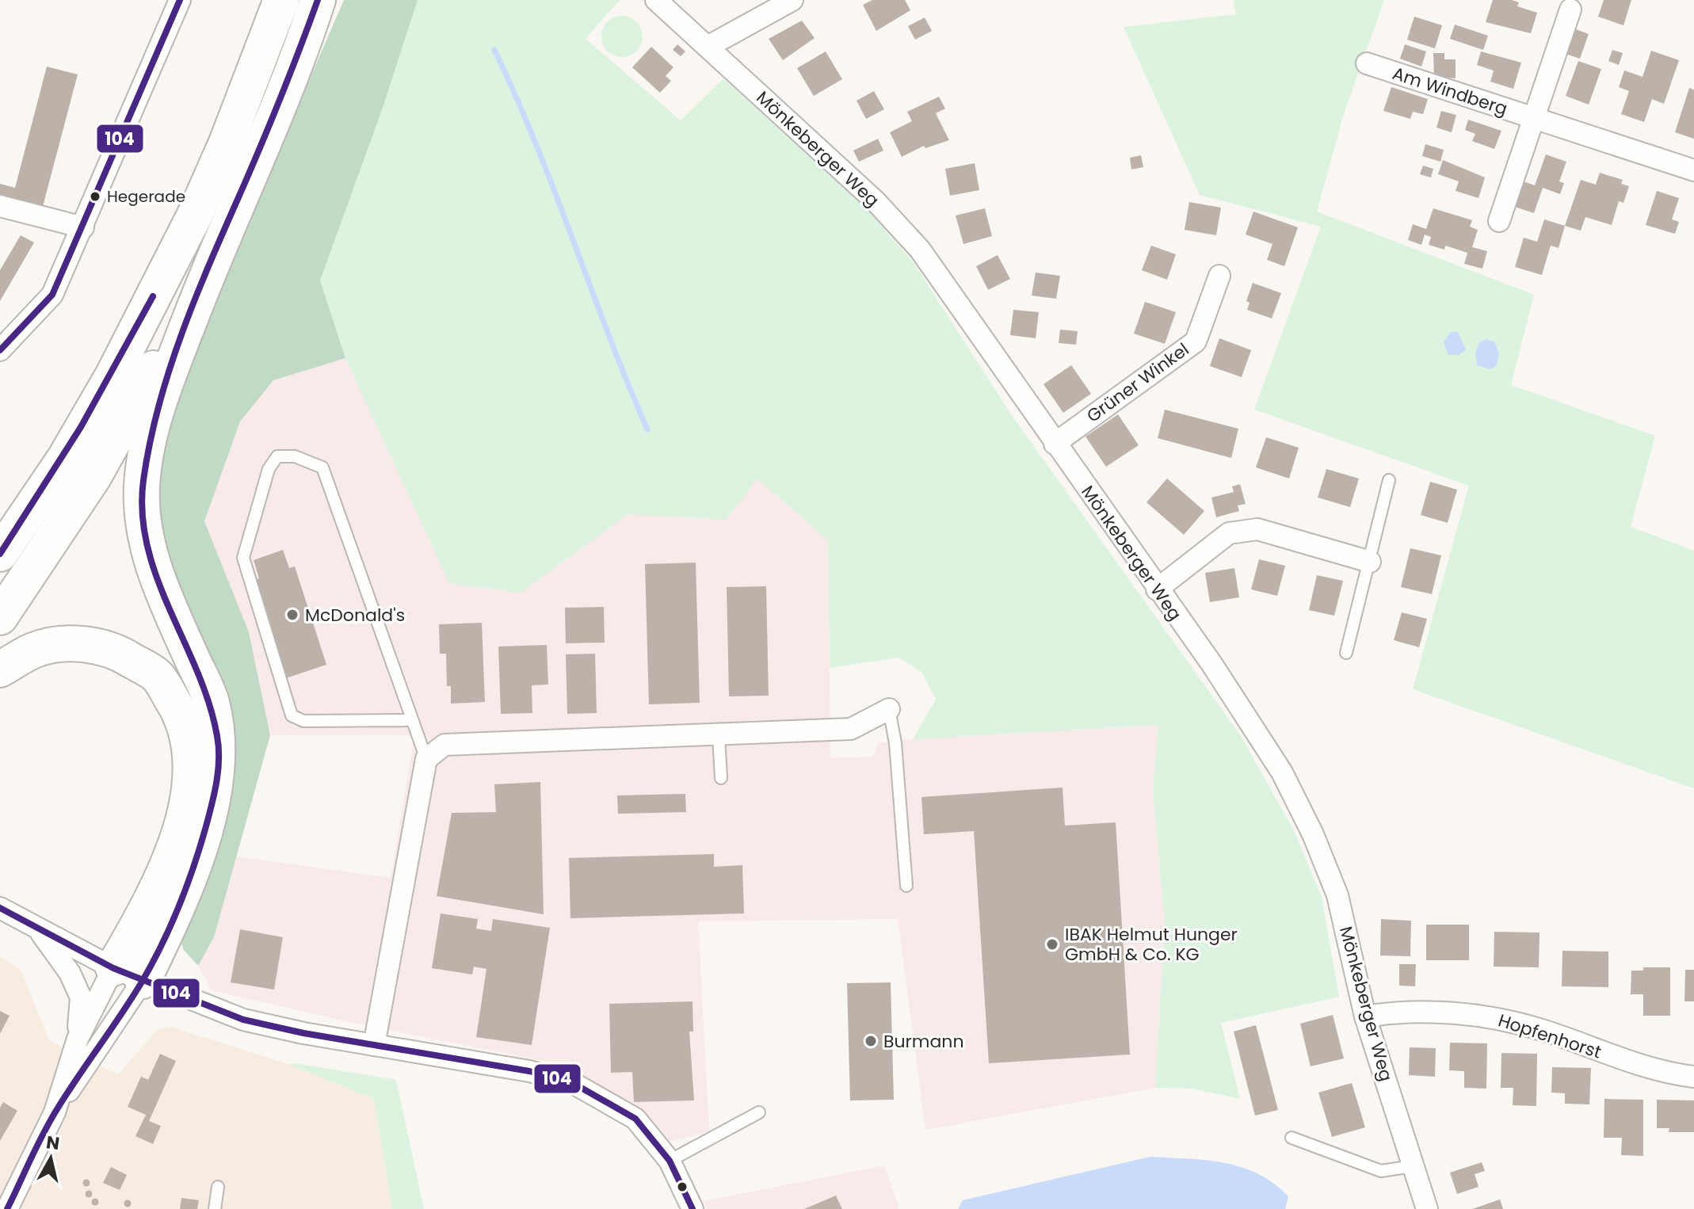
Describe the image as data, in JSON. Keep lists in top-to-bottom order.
{
  "streets": {
    "street": [
      "Am Windberg",
      "Mönkeberger Weg",
      "Grüner Winkel",
      "Hopfenhorst"
    ]
  },
  "crossings": [
    ["Mönkeberger Weg", "Grüner Winkel"],
    ["Mönkeberger Weg", "Hopfenhorst"]
  ],
  "places": [
    "Hegerade",
    "McDonald's",
    "IBAK Helmut Hunger GmbH & Co. KG",
    "Burmann"
  ],
  "lines": ["transit line 104"],
  "north": "top"
}
